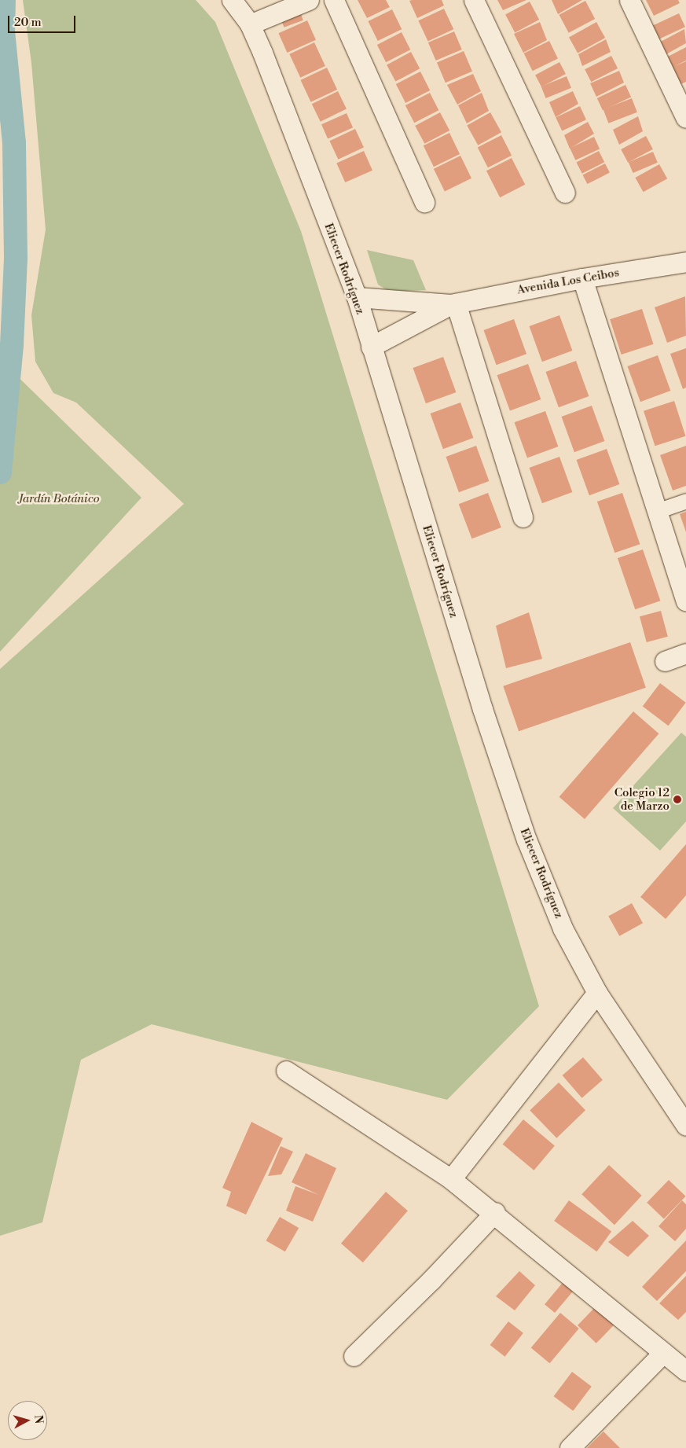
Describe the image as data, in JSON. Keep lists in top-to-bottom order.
{
  "streets": {
    "street": ["Eliecer Rodríguez", "Avenida Los Ceibos"]
  },
  "parks": ["Jardín Botánico"],
  "places": ["Colegio 12 de Marzo"],
  "scale_bar": "20 m",
  "north": "right"
}
